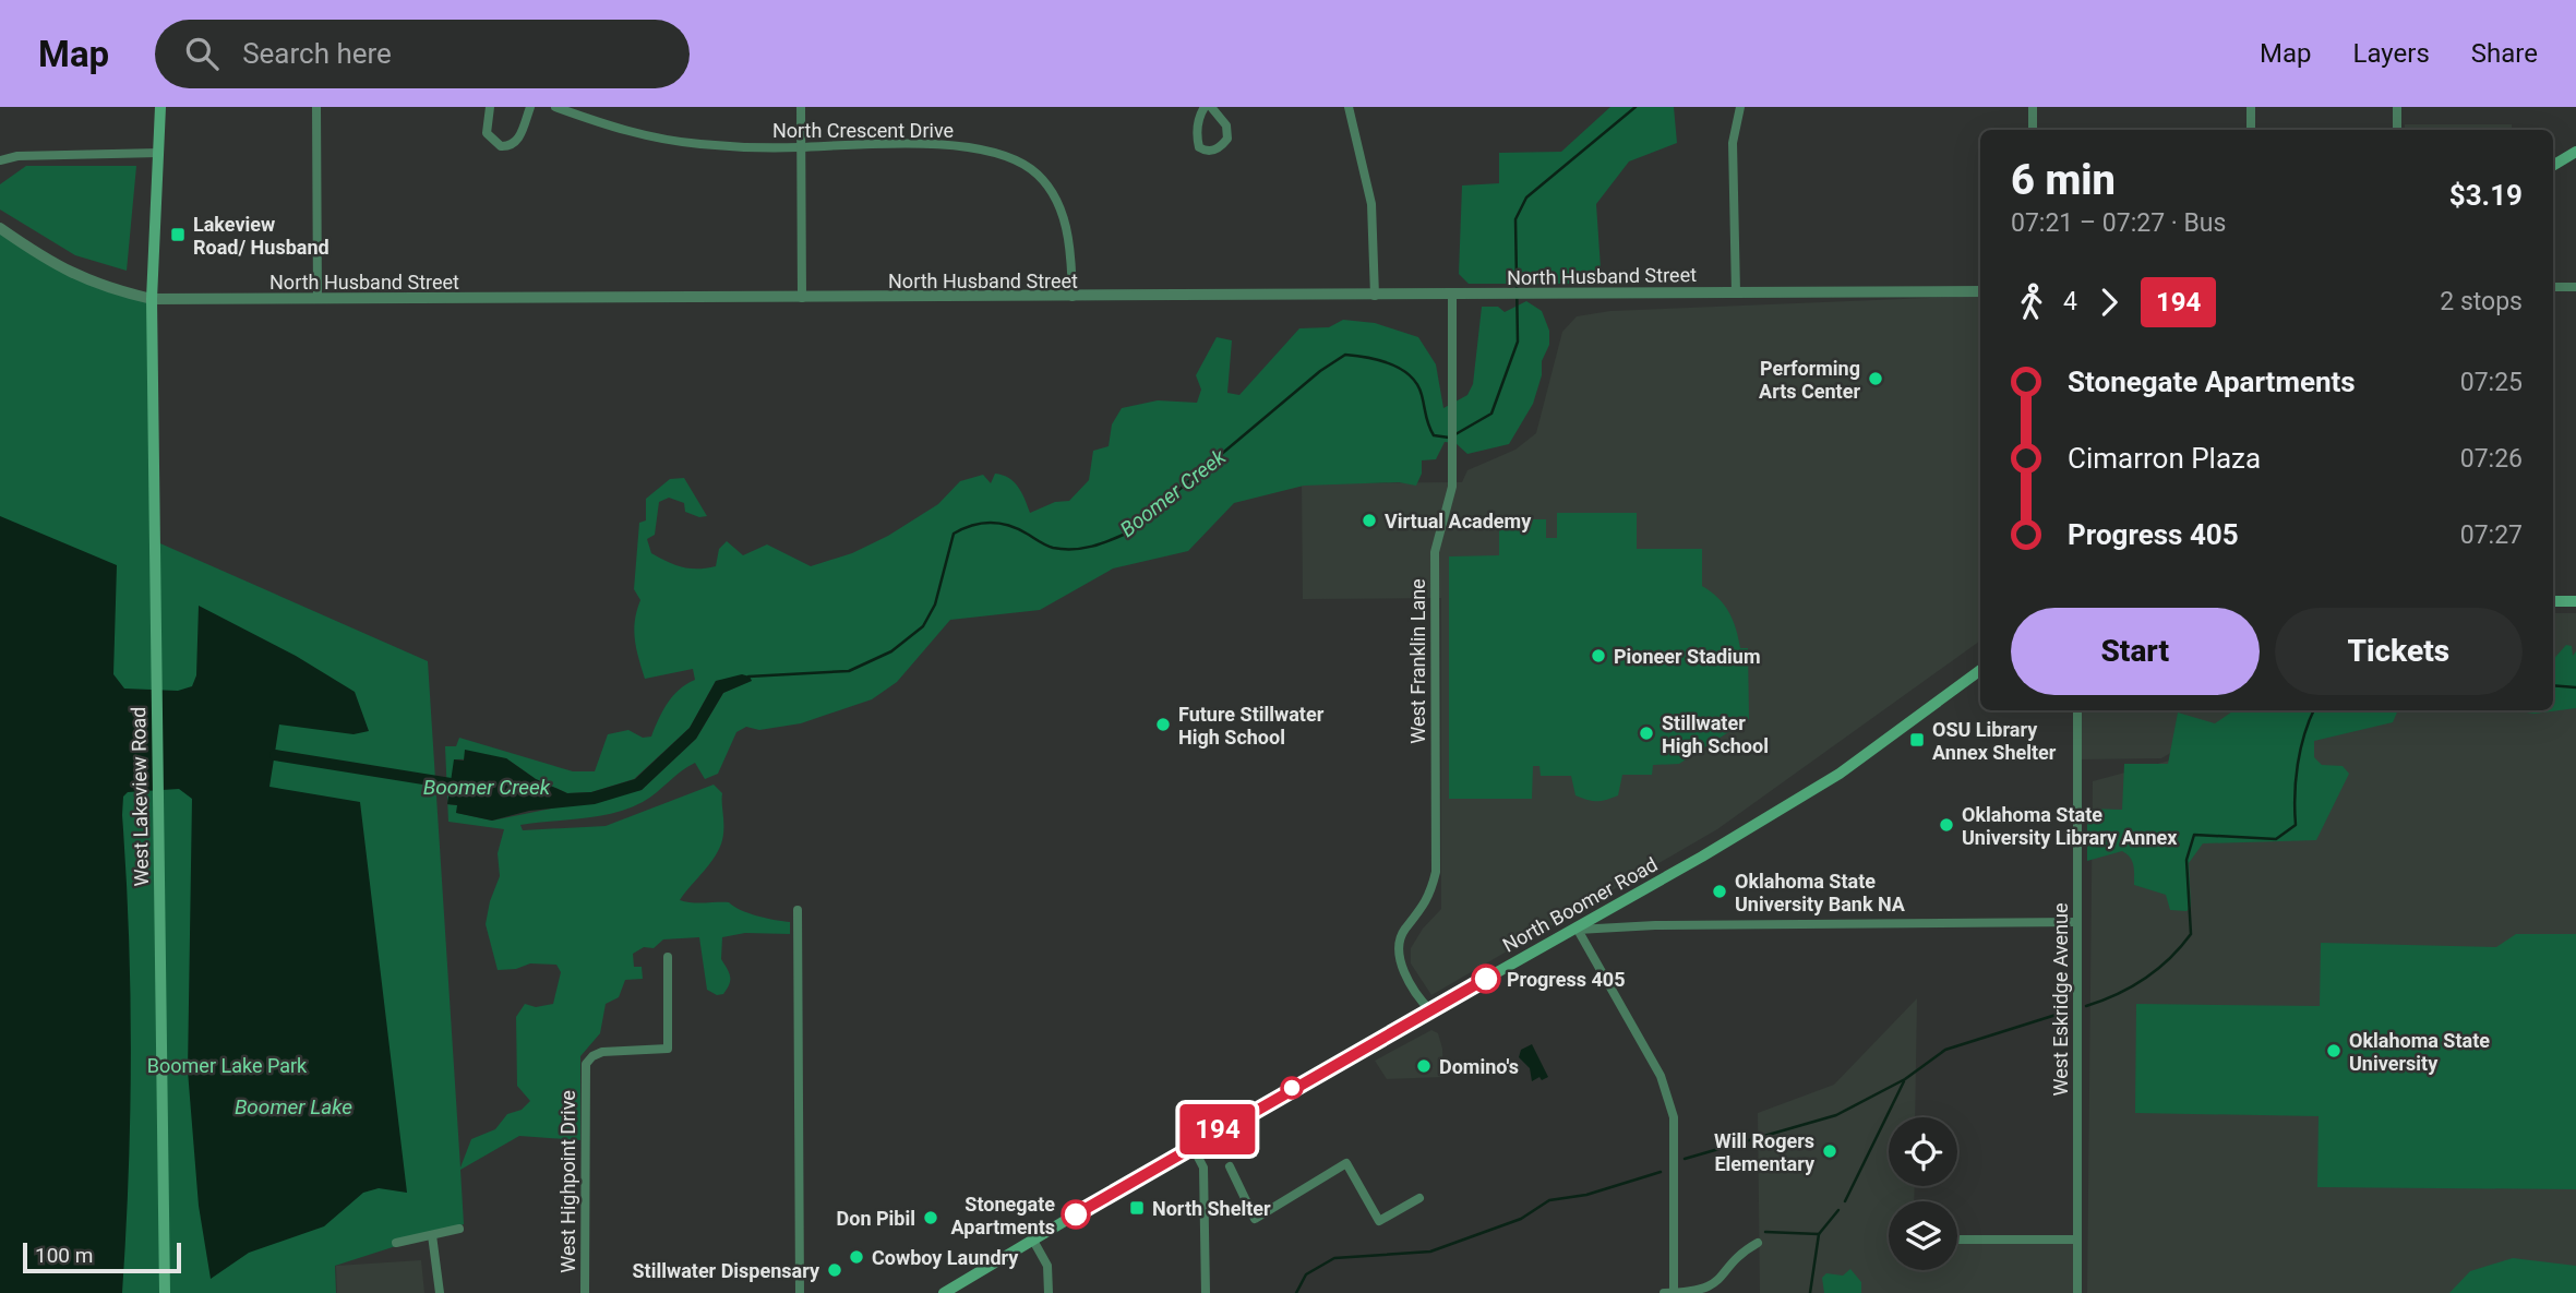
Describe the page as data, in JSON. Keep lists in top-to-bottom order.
{
  "streets": {
    "main road": ["West Lakeview Road", "North Boomer Road"],
    "street": [
      "North Crescent Drive",
      "North Husband Street",
      "West Franklin Lane",
      "West Eskridge Avenue",
      "West Highpoint Drive"
    ]
  },
  "crossings": [
    ["North Crescent Drive", "North Husband Street"],
    ["North Husband Street", "West Franklin Lane"],
    ["North Husband Street", "West Lakeview Road"],
    ["West Franklin Lane", "North Boomer Road"]
  ],
  "water": ["Boomer Creek", "Boomer Lake"],
  "parks": ["Boomer Lake Park"],
  "places": {
    "transit": ["Lakeview Road/ Husband", "OSU Library Annex Shelter", "North Shelter"],
    "other": [
      "Performing Arts Center",
      "Virtual Academy",
      "Pioneer Stadium",
      "Future Stillwater High School",
      "Stillwater High School",
      "Oklahoma State University Library Annex",
      "Oklahoma State University Bank NA",
      "Progress 405",
      "Oklahoma State University",
      "Domino's",
      "Will Rogers Elementary",
      "Stonegate Apartments",
      "Don Pibil",
      "Cowboy Laundry",
      "Stillwater Dispensary"
    ]
  },
  "lines": ["bus line 194"],
  "scale_bar": "100 m",
  "page": {
    "header": "Map",
    "search": "Search here",
    "nav": ["Map", "Layers", "Share"],
    "on_map": "194",
    "heading": ["6 min", "07:21 – 07:27 · Bus", "$3.19"],
    "legs": ["4", "194", "2 stops"],
    "list": [
      {
        "name": "Stonegate Apartments",
        "value": "07:25"
      },
      {
        "name": "Cimarron Plaza",
        "value": "07:26"
      },
      {
        "name": "Progress 405",
        "value": "07:27"
      }
    ],
    "buttons": ["Start", "Tickets"],
    "scale": "100 m"
  }
}
